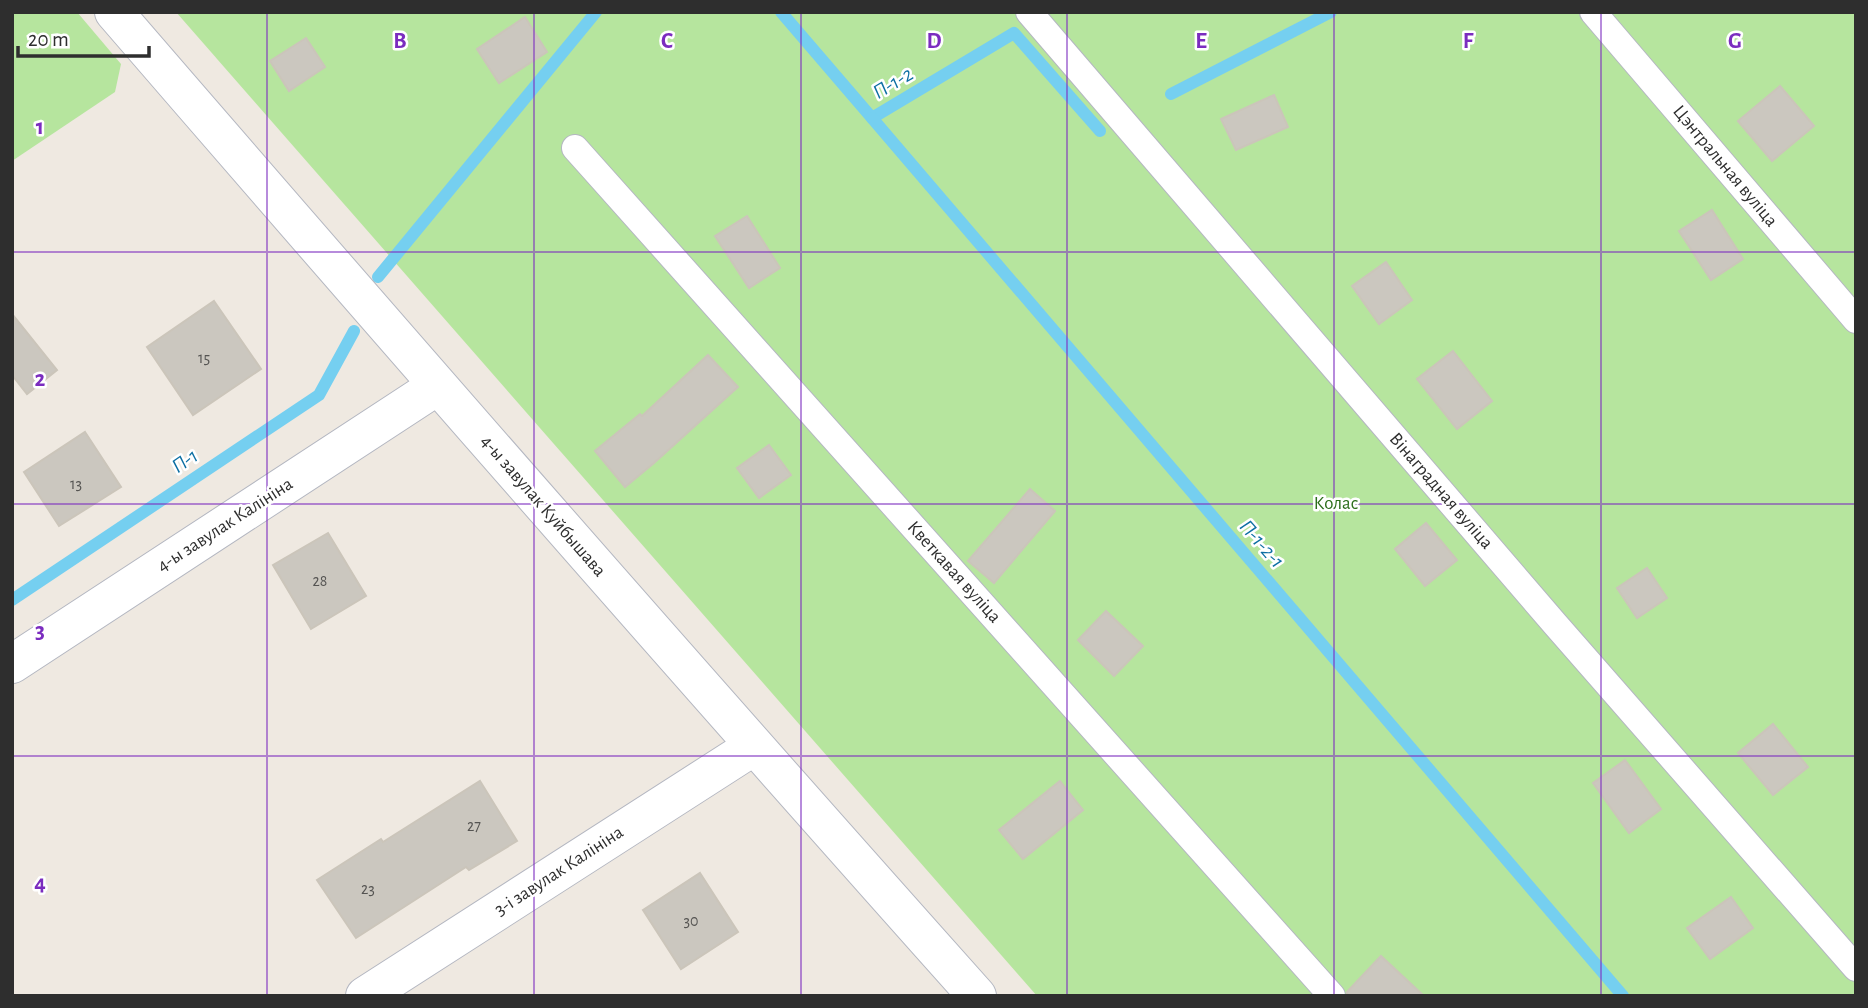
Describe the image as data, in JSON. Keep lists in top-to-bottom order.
{
  "streets": {
    "street": ["4-ы завулак Куйбышава", "4-ы завулак Калініна", "3-і завулак Калініна"],
    "lane": ["Цэнтральная вуліца", "Вінаградная вуліца", "Кветкавая вуліца"]
  },
  "crossings": [
    ["4-ы завулак Куйбышава", "4-ы завулак Калініна"],
    ["4-ы завулак Куйбышава", "3-і завулак Калініна"]
  ],
  "water": ["П-1-2", "П-1", "П-1-2-1"],
  "parks": ["Колас"],
  "house_numbers": [
    "15",
    "13",
    "28",
    "27",
    "23",
    "30"
  ],
  "scale_bar": "20 m",
  "grid": {
    "columns": [
      "B",
      "C",
      "D",
      "E",
      "F",
      "G"
    ],
    "rows": [
      "1",
      "2",
      "3",
      "4"
    ]
  }
}
